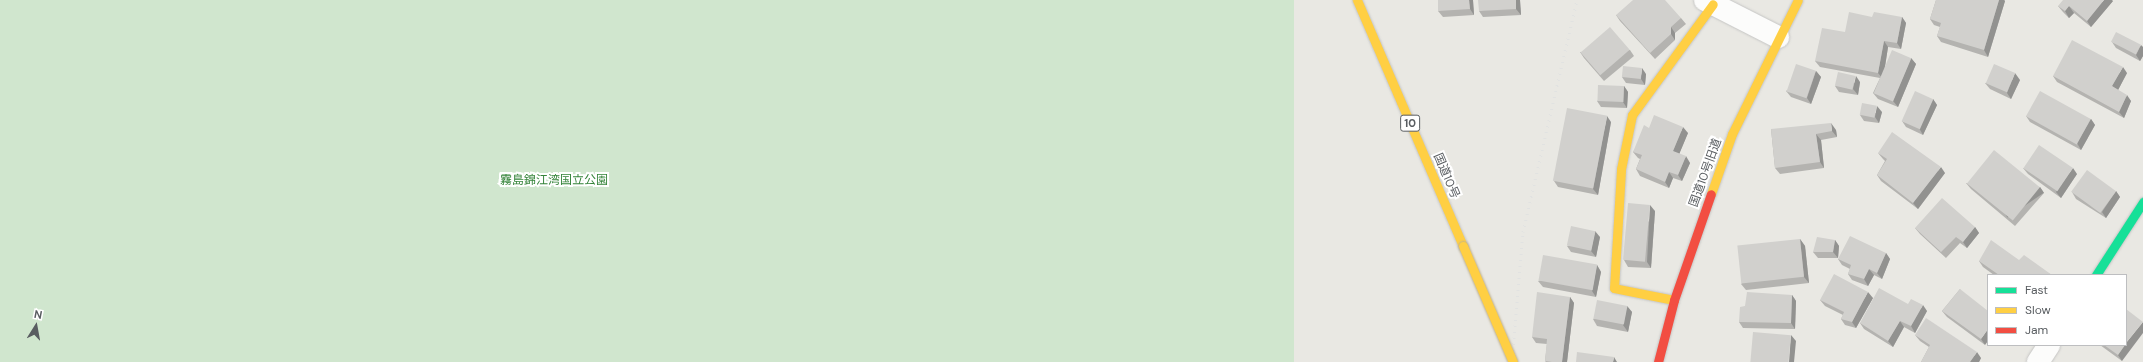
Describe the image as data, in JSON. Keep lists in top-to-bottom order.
{
  "streets": {
    "main road": ["10", "国道10号旧道", "国道10号"]
  },
  "parks": ["霧島錦江湾国立公園"],
  "legend": ["Fast", "Slow", "Jam"],
  "north": "top"
}
